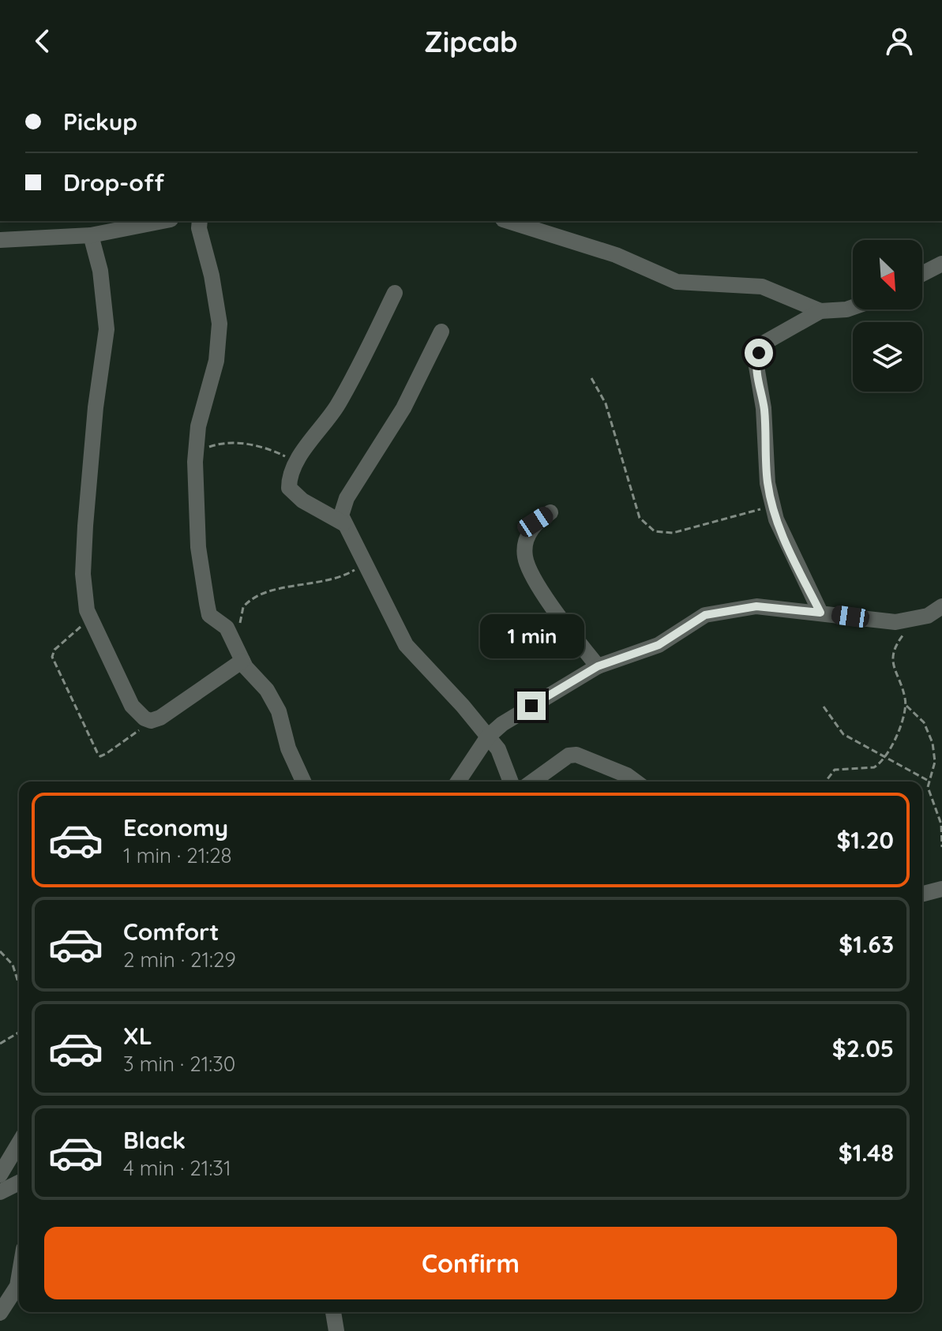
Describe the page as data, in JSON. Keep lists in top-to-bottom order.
{
  "north": "bottom right",
  "page": {
    "header": "Zipcab",
    "banner": ["Pickup", "Drop-off"],
    "bubble": "1 min",
    "list": [
      {
        "name": "Economy",
        "note": "1 min · 21:28",
        "value": "$1.20"
      },
      {
        "name": "Comfort",
        "note": "2 min · 21:29",
        "value": "$1.63"
      },
      {
        "name": "XL",
        "note": "3 min · 21:30",
        "value": "$2.05"
      },
      {
        "name": "Black",
        "note": "4 min · 21:31",
        "value": "$1.48"
      }
    ],
    "buttons": "Confirm"
  }
}
